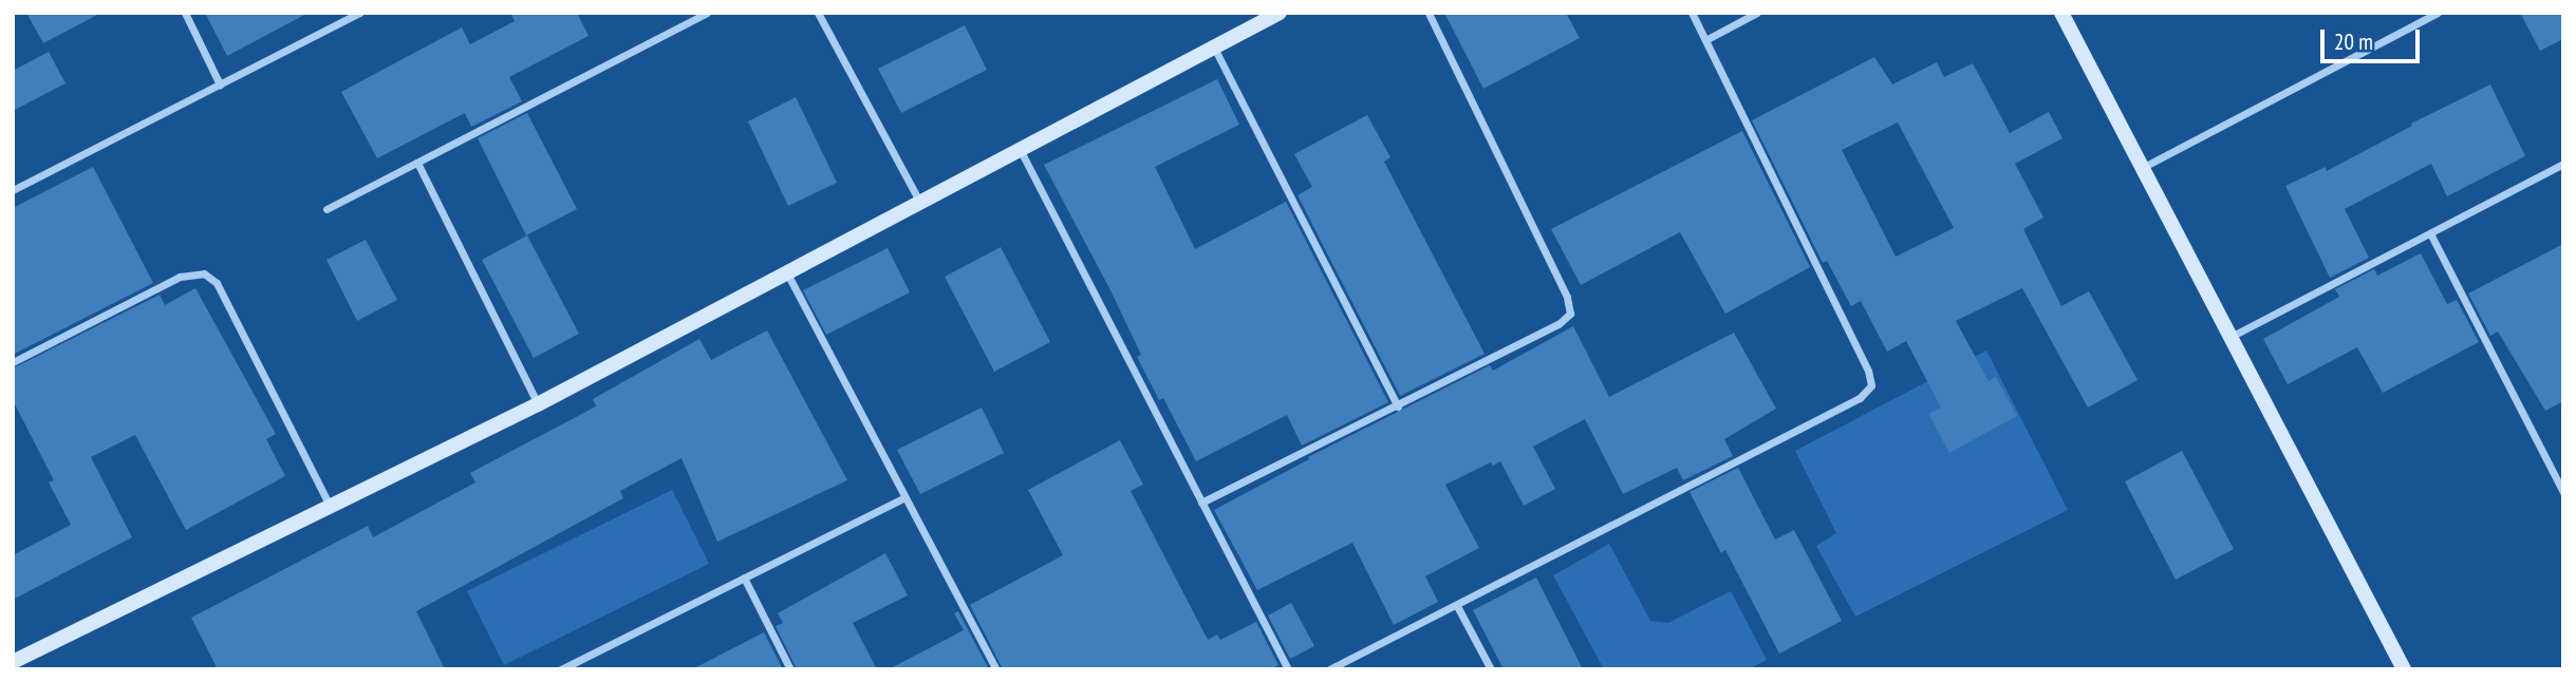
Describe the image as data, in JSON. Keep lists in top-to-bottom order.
{
  "scale_bar": "20 m"
}
